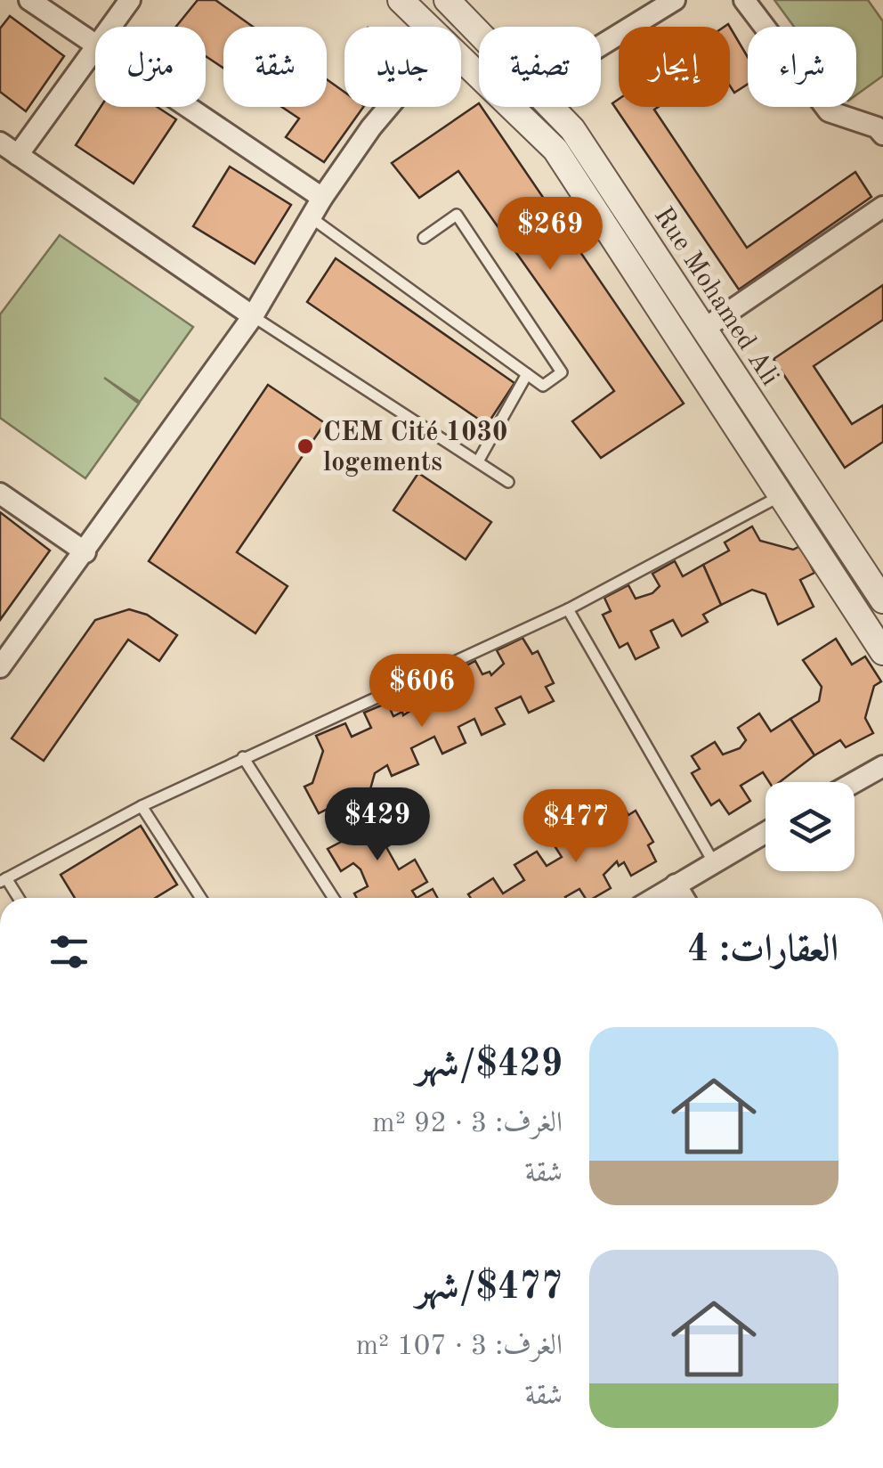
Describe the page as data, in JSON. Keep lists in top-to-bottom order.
{
  "streets": {
    "street": ["Rue Mohamed Ali"]
  },
  "places": ["CEM Cité 1030 logements"],
  "page": {
    "chip": [
      "شراء",
      "إيجار",
      "تصفية",
      "جديد",
      "شقة",
      "منزل"
    ],
    "price": [
      "$269",
      "$606",
      "$429",
      "$477"
    ],
    "heading": "العقارات: 4",
    "list": [
      {
        "name": "$429/شهر",
        "note": "الغرف: 3 · 92 m² · شقة"
      },
      {
        "name": "$477/شهر",
        "note": "الغرف: 3 · 107 m² · شقة"
      }
    ]
  }
}
